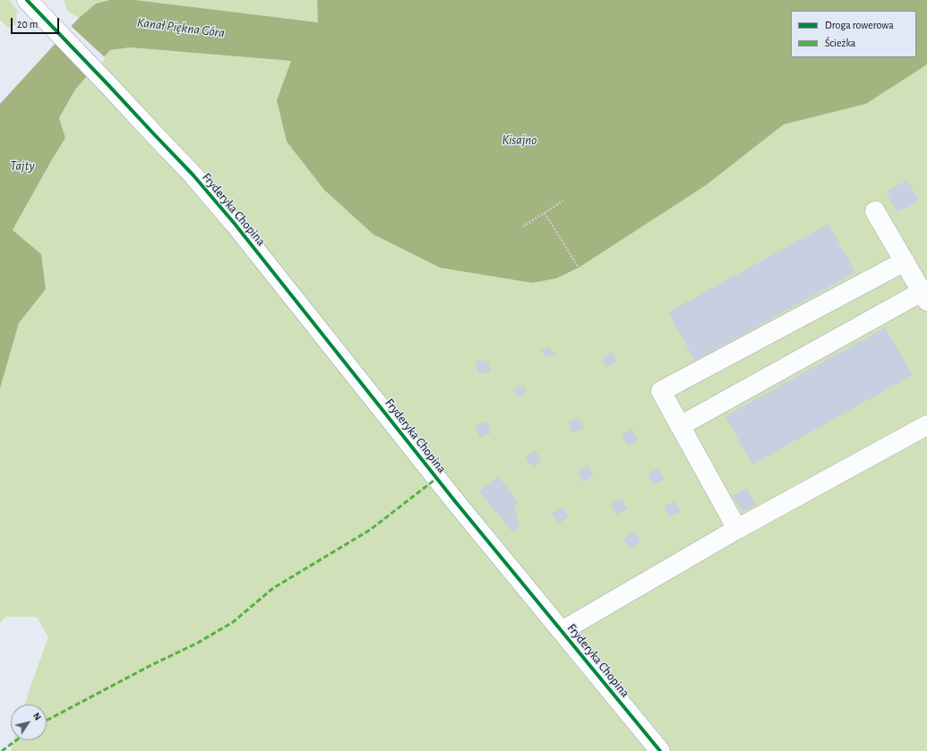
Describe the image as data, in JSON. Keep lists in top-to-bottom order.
{
  "streets": {
    "main road": ["Fryderyka Chopina"]
  },
  "water": ["Kanał Piękna Góra", "Kisajno", "Tajty"],
  "legend": ["Droga rowerowa", "Ścieżka"],
  "scale_bar": "20 m",
  "north": "top right"
}
